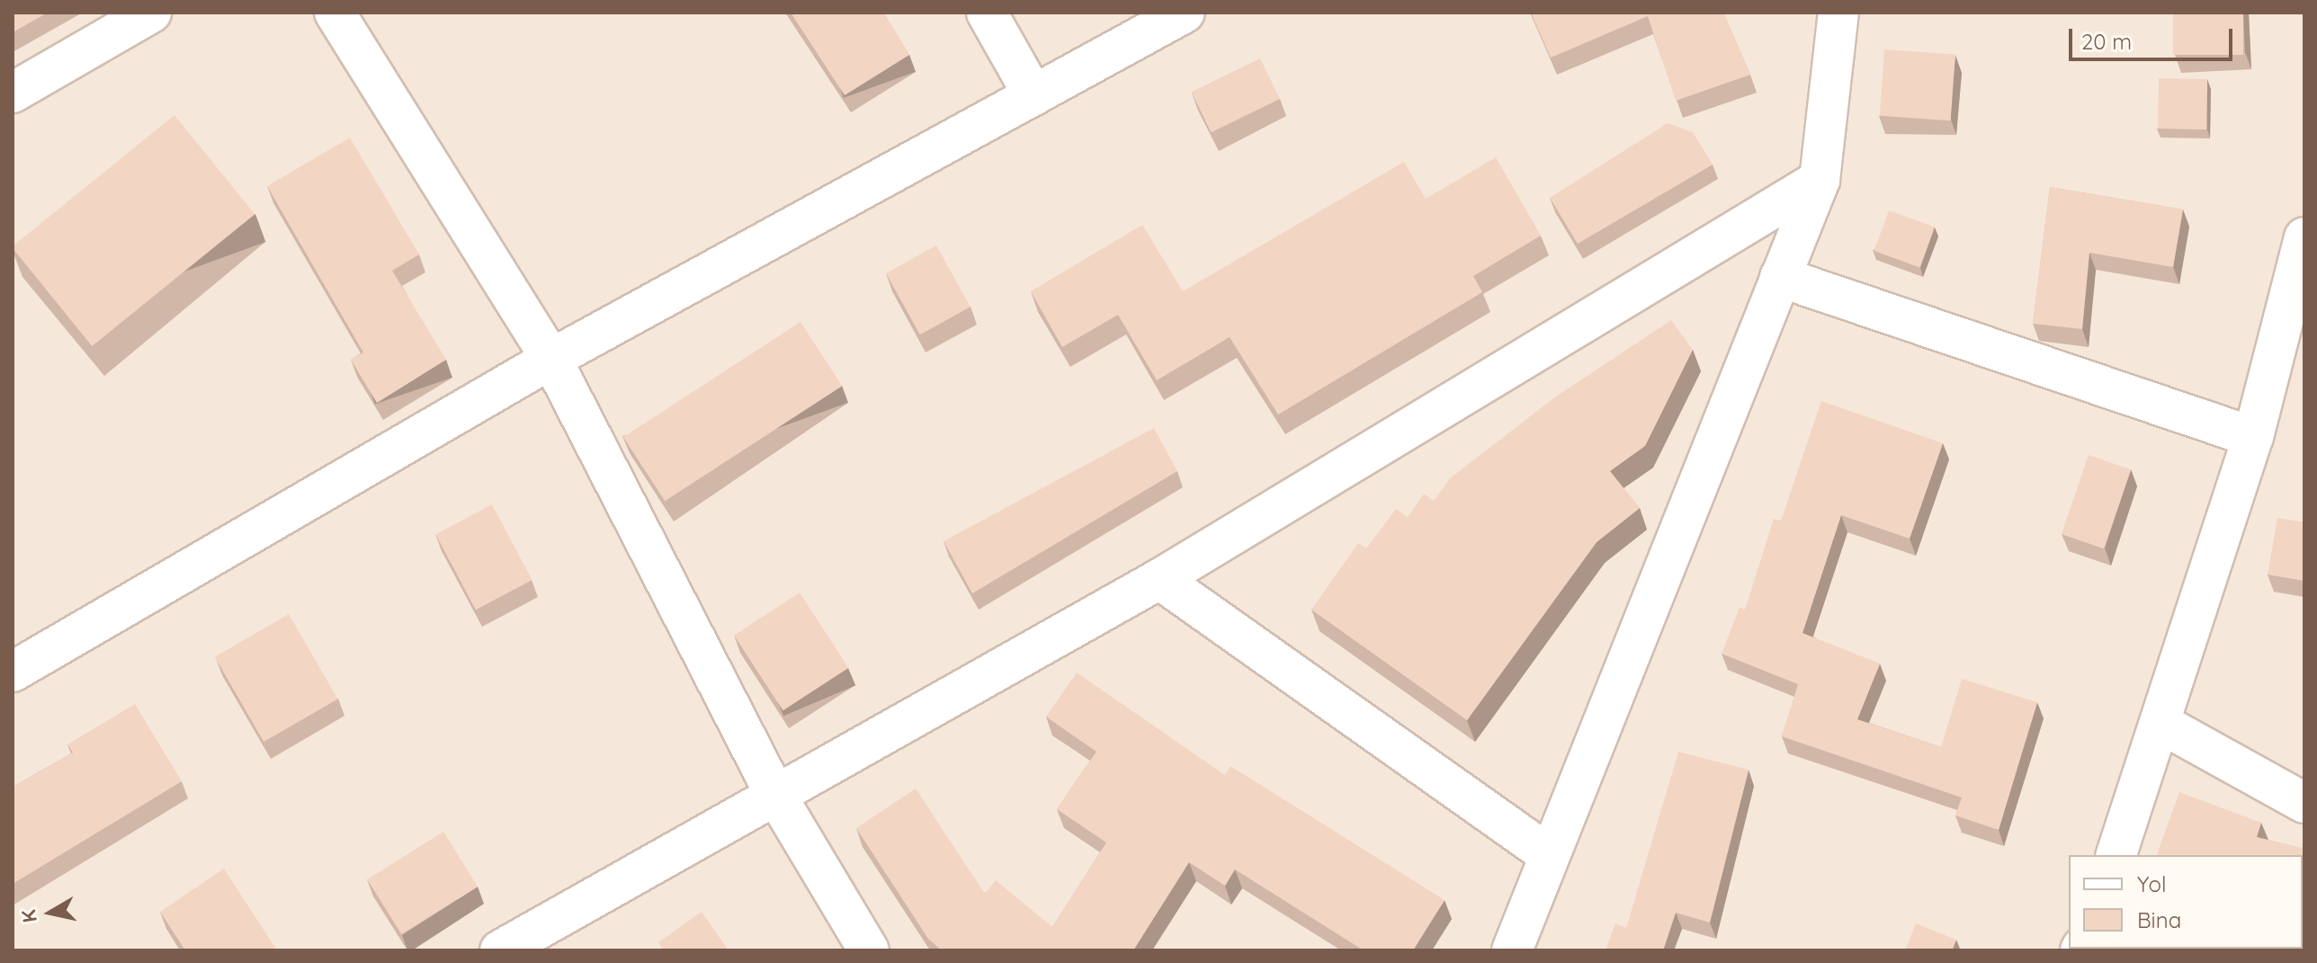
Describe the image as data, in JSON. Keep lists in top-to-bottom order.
{
  "legend": ["Yol", "Bina"],
  "scale_bar": "20 m",
  "north": "left"
}
